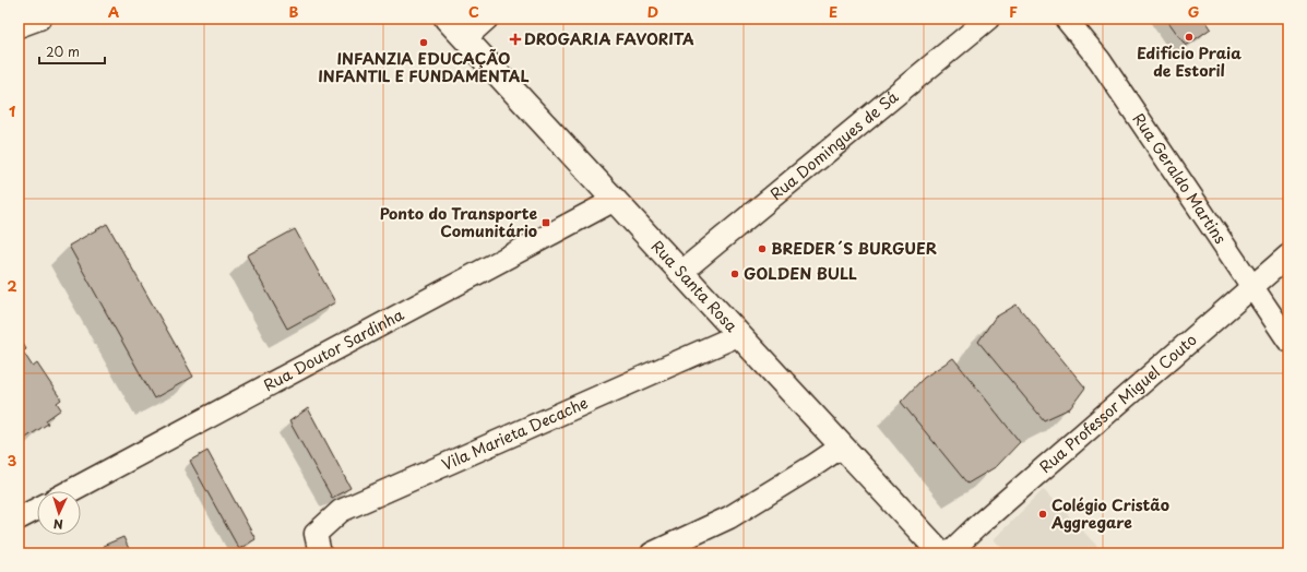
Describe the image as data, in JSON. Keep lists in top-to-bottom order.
{
  "streets": {
    "main road": ["Rua Santa Rosa"],
    "street": [
      "Rua Domingues de Sá",
      "Rua Geraldo Martins",
      "Rua Doutor Sardinha",
      "Rua Professor Miguel Couto",
      "Vila Marieta Decache"
    ]
  },
  "crossings": [
    ["Rua Domingues de Sá", "Rua Santa Rosa"],
    ["Rua Geraldo Martins", "Rua Professor Miguel Couto"],
    ["Rua Santa Rosa", "Rua Doutor Sardinha"],
    ["Rua Santa Rosa", "Vila Marieta Decache"]
  ],
  "places": {
    "other": [
      "Edifício Praia de Estoril",
      "INFANZIA EDUCAÇÃO INFANTIL E FUNDAMENTAL",
      "BREDER´S BURGUER",
      "GOLDEN BULL",
      "Colégio Cristão Aggregare"
    ],
    "health": ["DROGARIA FAVORITA"],
    "transit": ["Ponto do Transporte Comunitário"]
  },
  "scale_bar": "20 m",
  "north": "bottom",
  "grid": {
    "columns": [
      "A",
      "B",
      "C",
      "D",
      "E",
      "F",
      "G"
    ],
    "rows": ["1", "2", "3"]
  }
}
